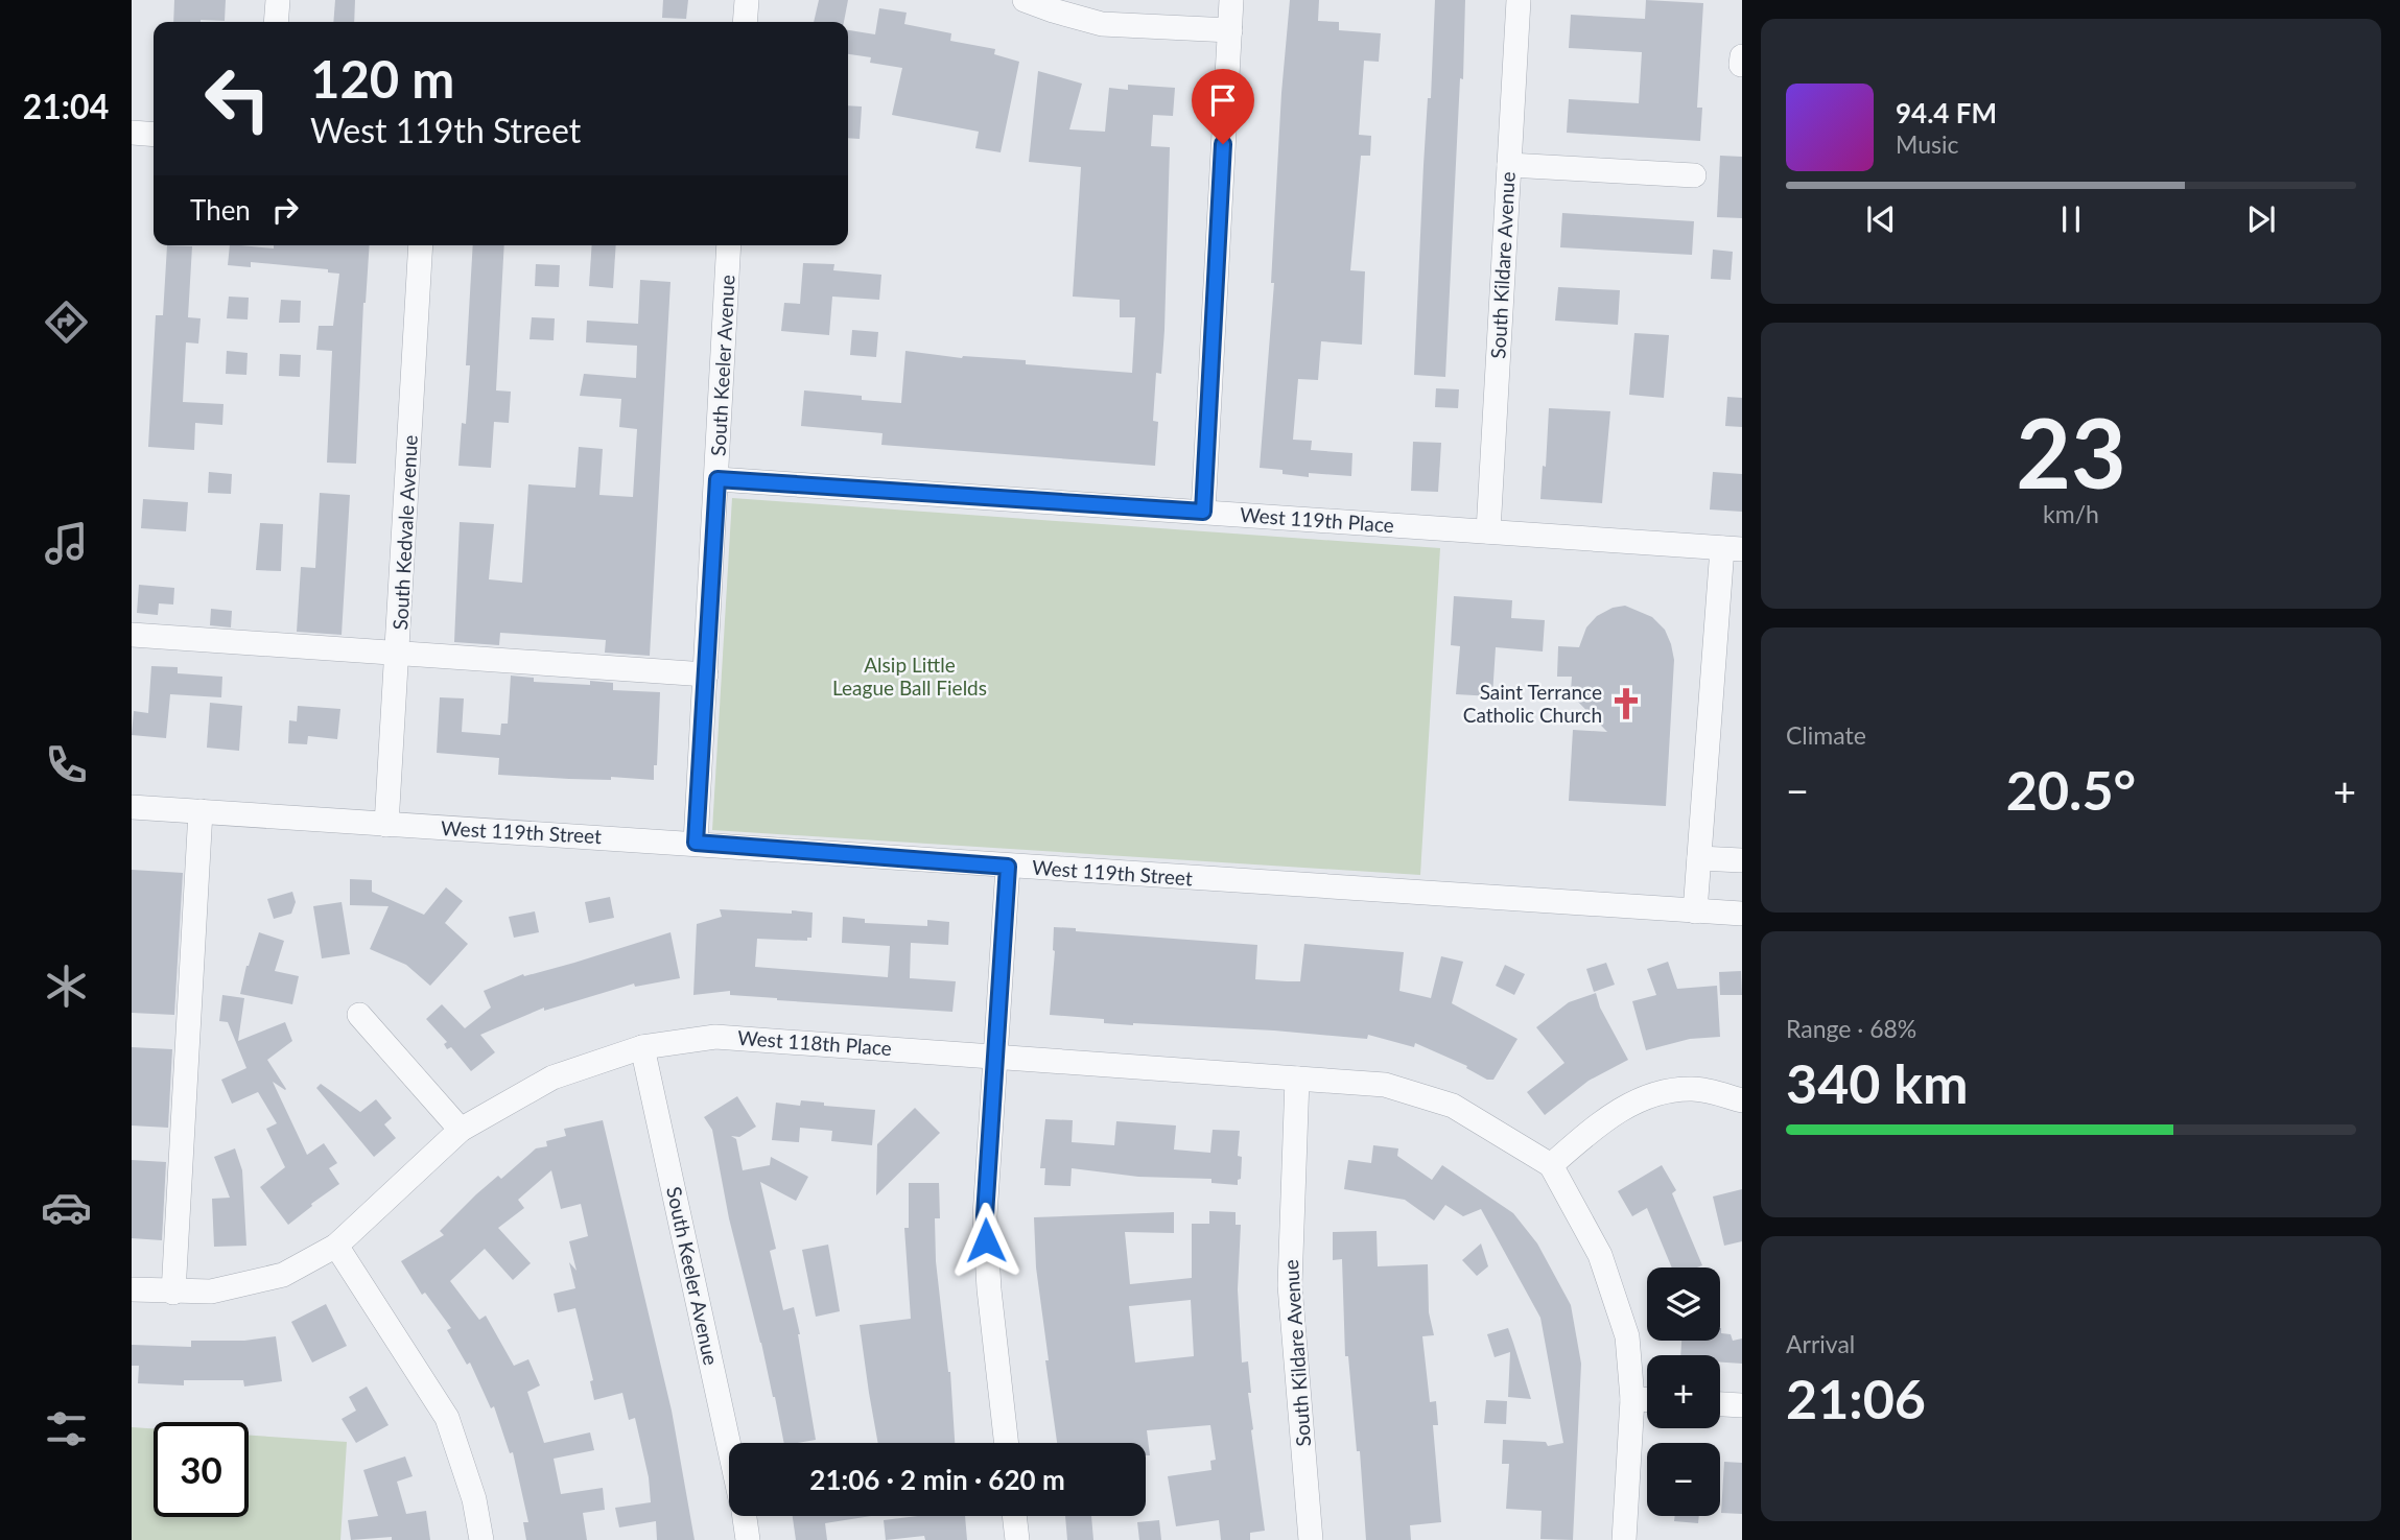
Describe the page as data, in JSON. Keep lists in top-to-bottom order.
{
  "streets": {
    "street": [
      "South Kildare Avenue",
      "South Keeler Avenue",
      "West 119th Place",
      "South Kedvale Avenue",
      "West 119th Street",
      "West 118th Place"
    ]
  },
  "crossings": [
    ["South Kildare Avenue", "West 119th Place"],
    ["South Kildare Avenue", "West 118th Place"],
    ["South Keeler Avenue", "West 119th Place"],
    ["South Keeler Avenue", "West 119th Street"],
    ["South Keeler Avenue", "West 118th Place"],
    ["South Kedvale Avenue", "West 119th Street"]
  ],
  "parks": ["Alsip Little League Ball Fields"],
  "places": {
    "church": ["Saint Terrance Catholic Church"]
  },
  "page": {
    "tabs": "21:04",
    "turn": ["120 m", "West 119th Street"],
    "song": ["94.4 FM", "Music"],
    "then": "Then",
    "tile": [
      ["23", "km/h"],
      "Climate",
      ["Range · 68%", "340 km"],
      ["Arrival", "21:06"]
    ],
    "heat": ["−", "20.5°", "+"],
    "map_buttons": ["+", "−"],
    "limit": "30",
    "trip": "21:06 · 2 min · 620 m"
  }
}
